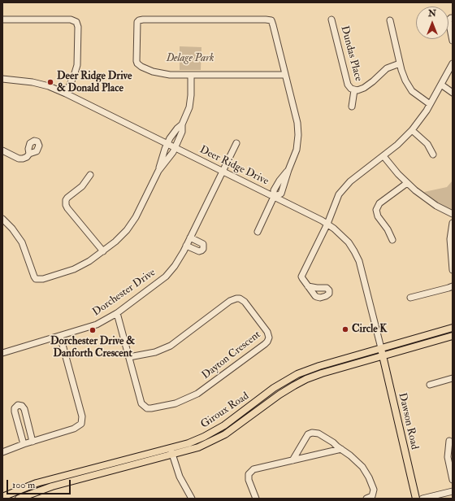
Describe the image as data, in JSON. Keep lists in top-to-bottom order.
{
  "streets": {
    "main road": ["Giroux Road", "Dawson Road"],
    "street": [
      "Dundas Place",
      "Deer Ridge Drive",
      "Dorchester Drive",
      "Dayton Crescent"
    ]
  },
  "crossings": [
    ["Deer Ridge Drive", "Dorchester Drive"],
    ["Deer Ridge Drive", "Giroux Road"],
    ["Deer Ridge Drive", "Dawson Road"],
    ["Dorchester Drive", "Dayton Crescent"],
    ["Giroux Road", "Dawson Road"]
  ],
  "parks": ["Delage Park"],
  "places": ["Deer Ridge Drive & Donald Place", "Circle K", "Dorchester Drive & Danforth Crescent"],
  "scale_bar": "100 m",
  "north": "top"
}
